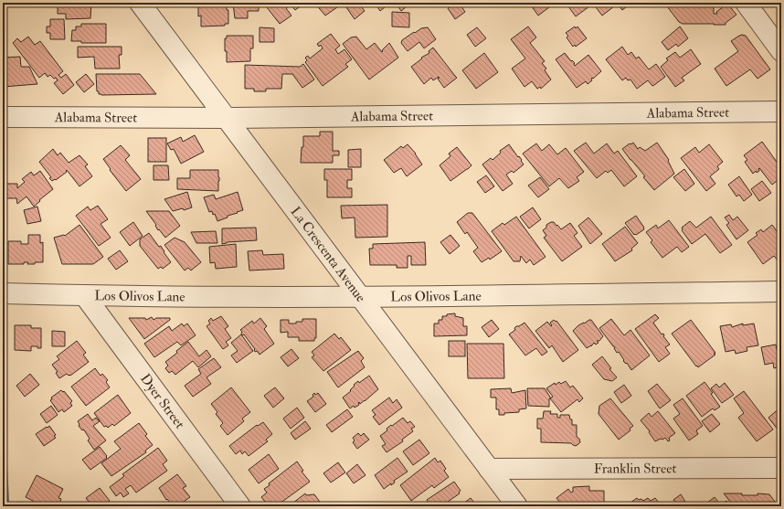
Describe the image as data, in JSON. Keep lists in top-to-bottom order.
{
  "streets": {
    "street": [
      "Alabama Street",
      "La Crescenta Avenue",
      "Los Olivos Lane",
      "Dyer Street",
      "Franklin Street"
    ]
  },
  "crossings": [
    ["Alabama Street", "La Crescenta Avenue"],
    ["La Crescenta Avenue", "Los Olivos Lane"],
    ["La Crescenta Avenue", "Franklin Street"],
    ["Los Olivos Lane", "Dyer Street"]
  ]
}
